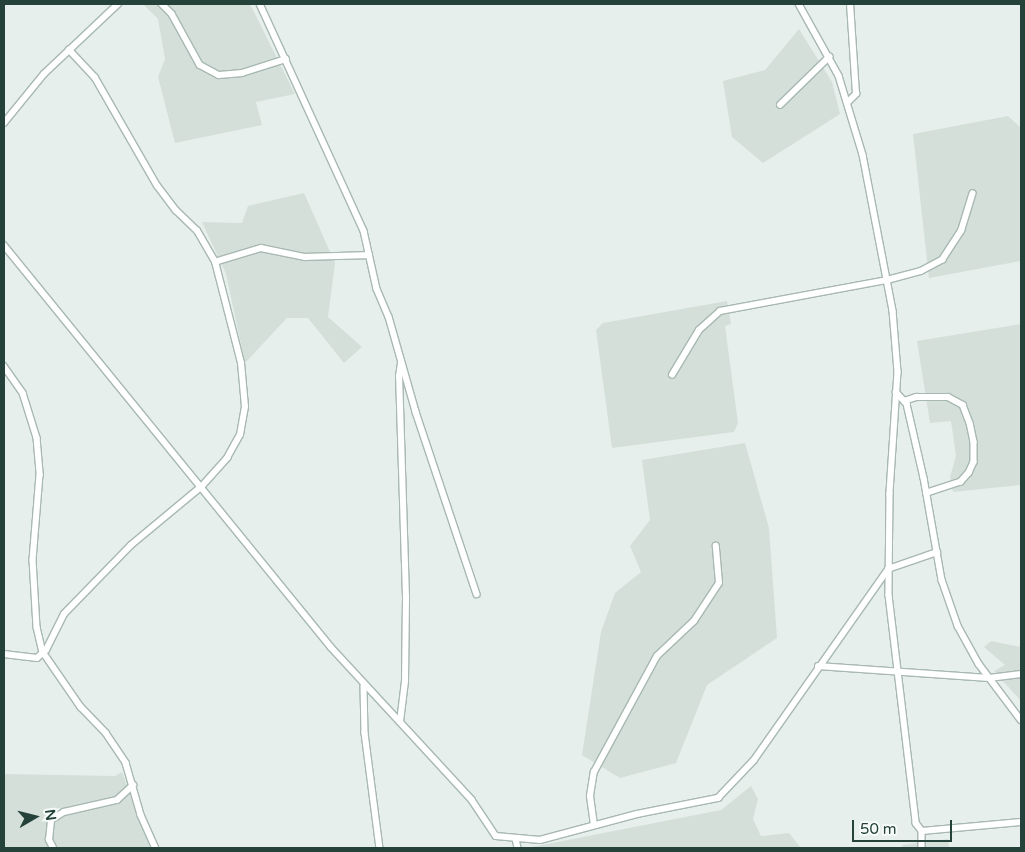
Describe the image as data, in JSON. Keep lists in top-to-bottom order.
{
  "scale_bar": "50 m",
  "north": "right"
}
